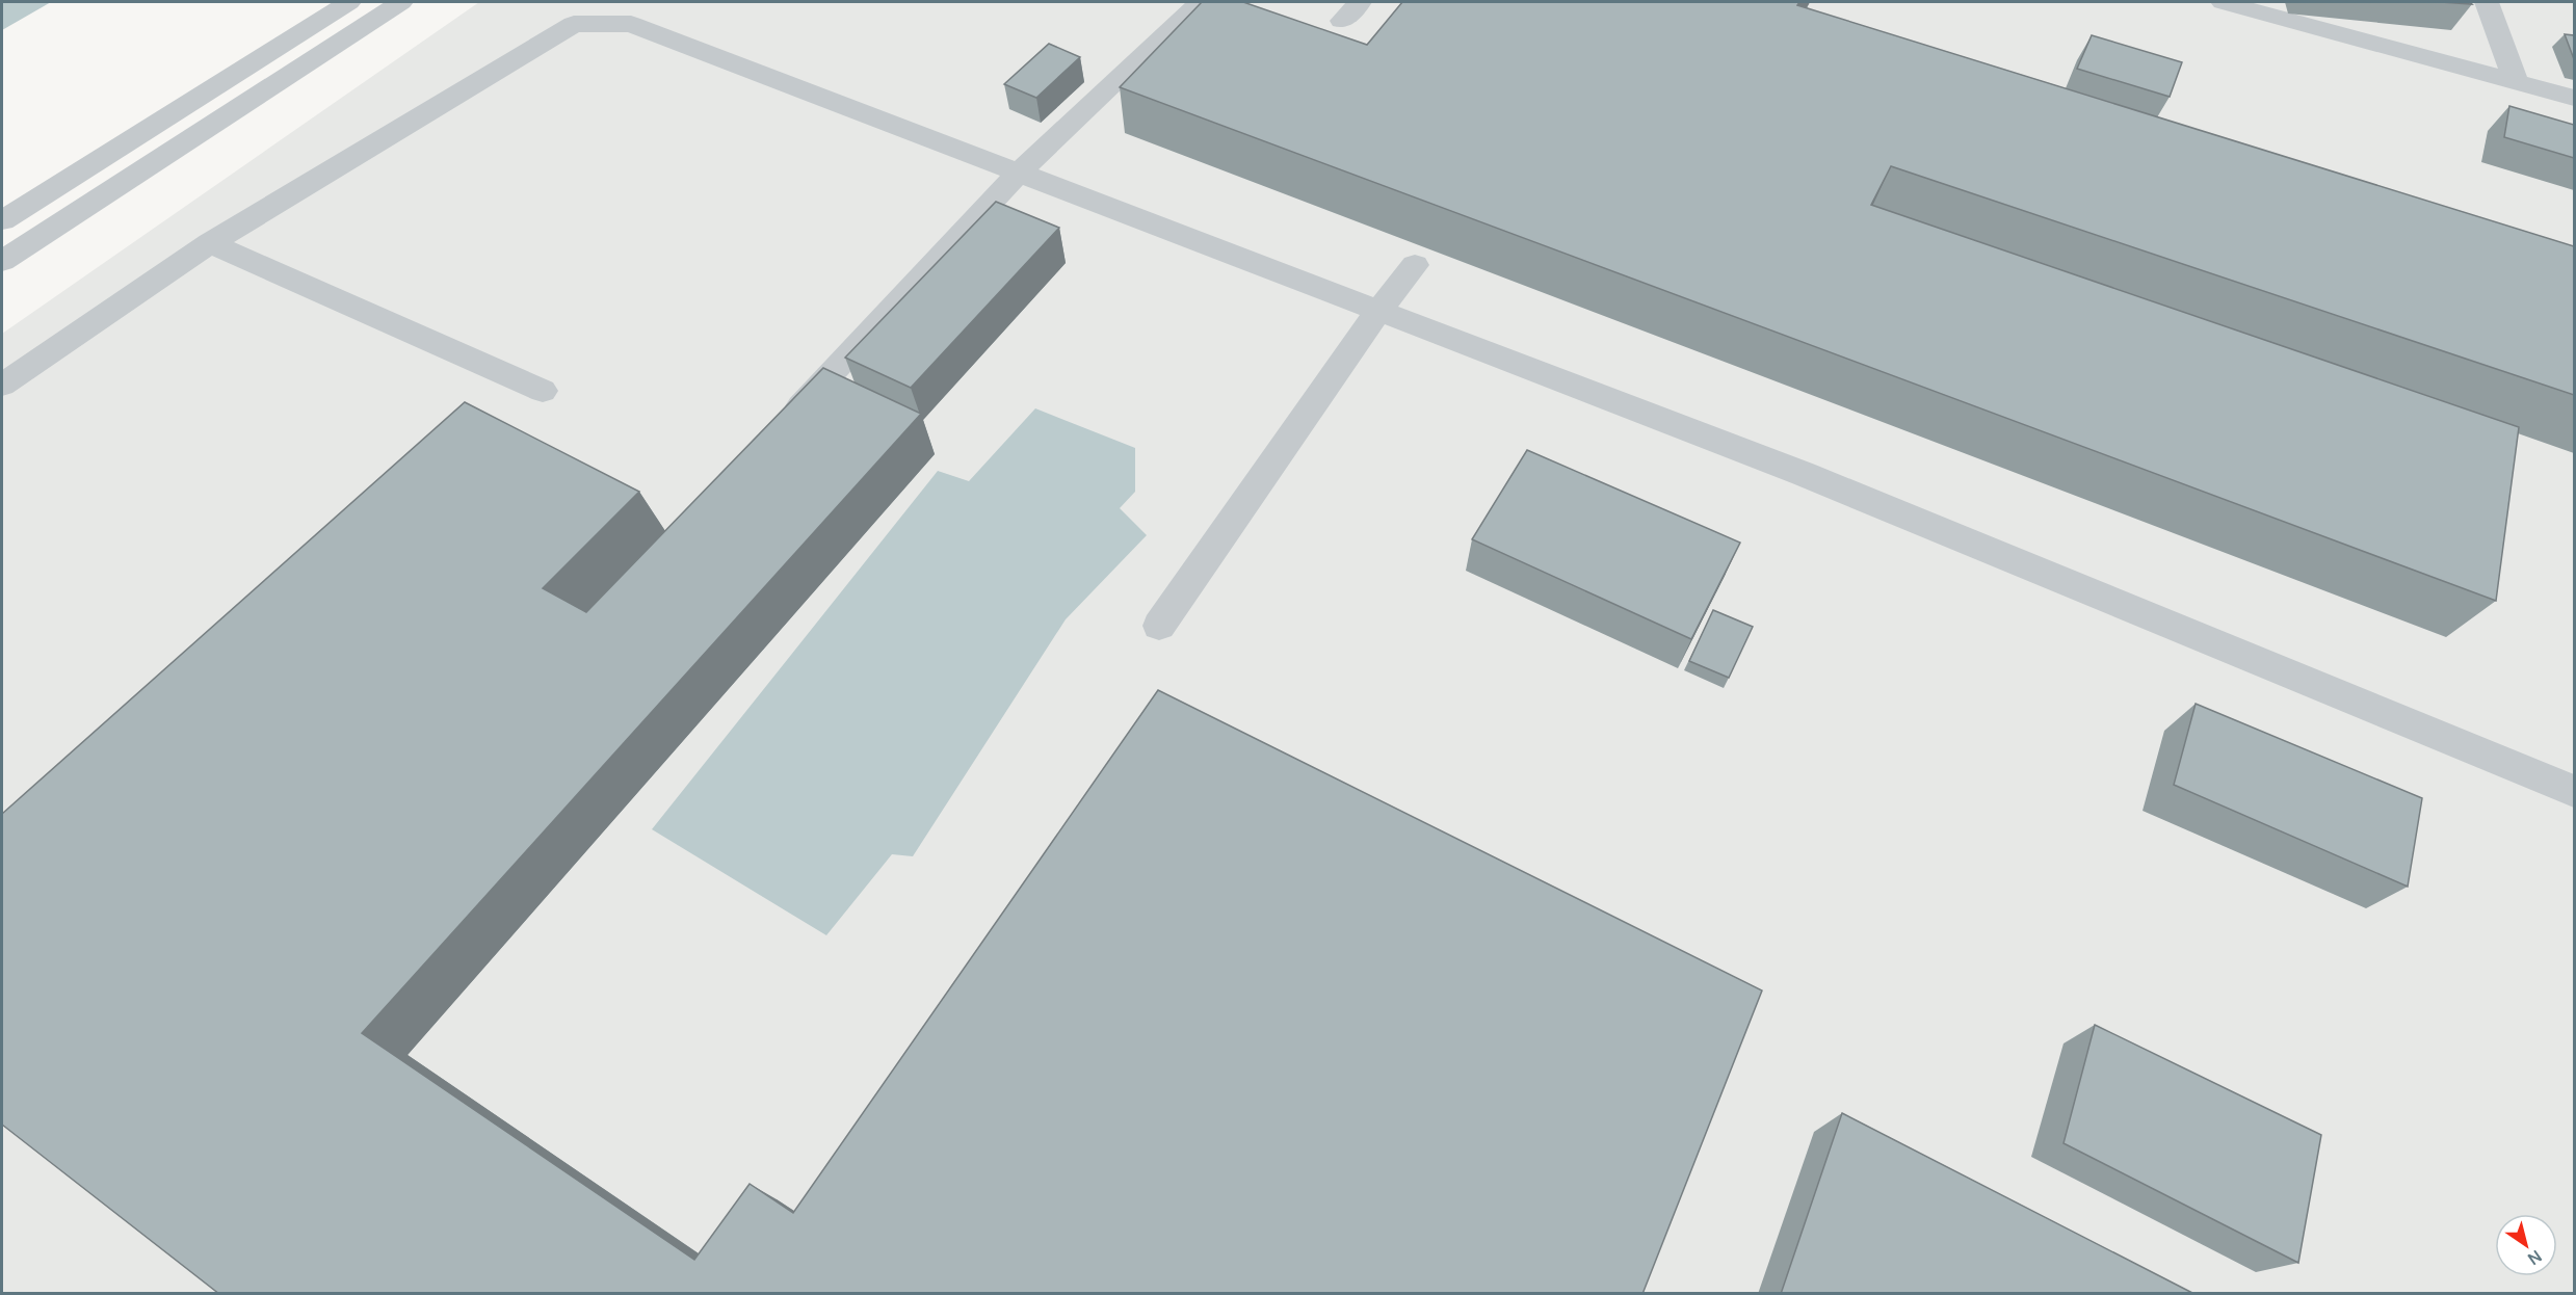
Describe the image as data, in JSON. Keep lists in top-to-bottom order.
{
  "north": "bottom right"
}
